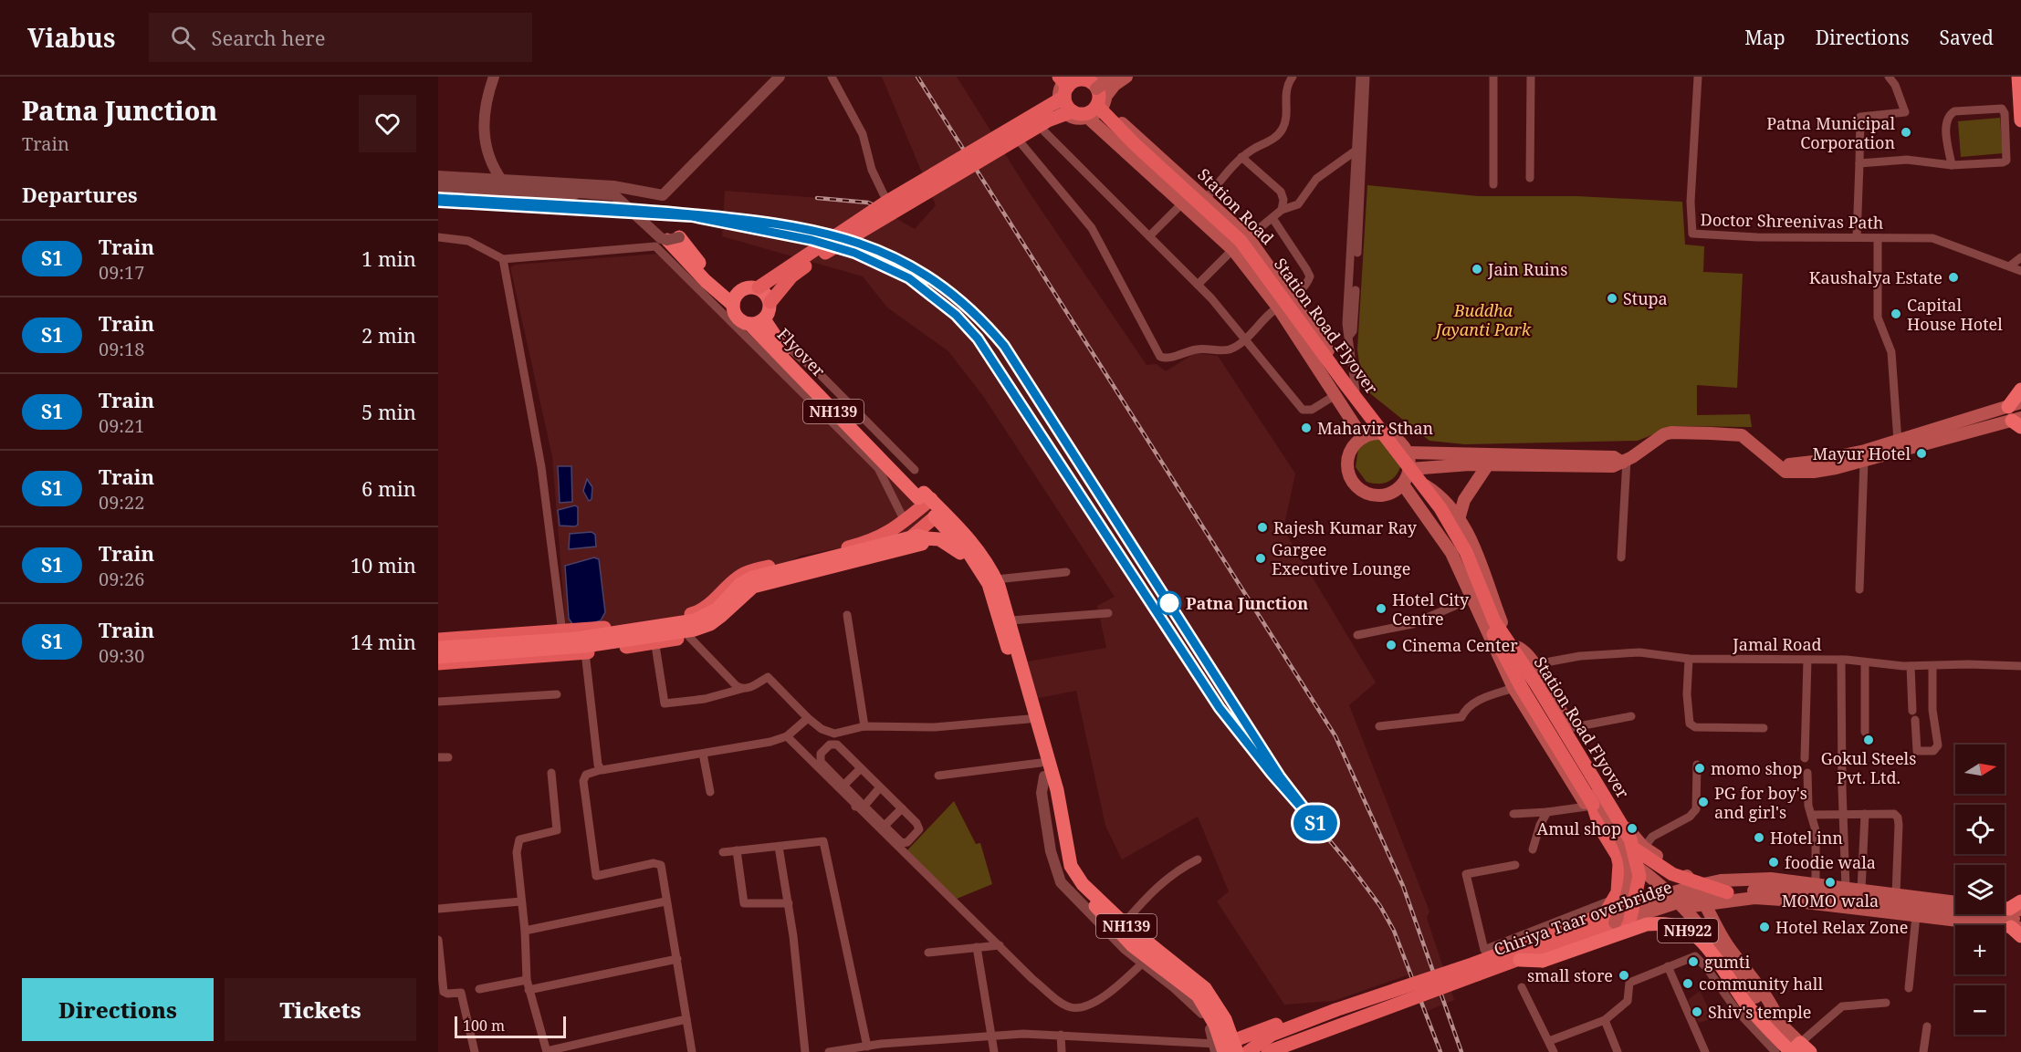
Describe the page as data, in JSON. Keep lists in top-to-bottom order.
{
  "streets": {
    "highway": ["Flyover", "NH139", "NH922"],
    "main road": ["Station Road", "Station Road Flyover", "Chiriya Taar overbridge"],
    "street": ["Doctor Shreenivas Path", "Jamal Road"]
  },
  "crossings": [
    ["Station Road", "Station Road Flyover"],
    ["Station Road Flyover", "Chiriya Taar overbridge"],
    ["Flyover", "NH139"],
    ["Chiriya Taar overbridge", "NH922"]
  ],
  "parks": ["Buddha Jayanti Park"],
  "places": [
    "Patna Municipal Corporation",
    "Jain Ruins",
    "Kaushalya Estate",
    "Stupa",
    "Capital House Hotel",
    "Mahavir Sthan",
    "Mayur Hotel",
    "Rajesh Kumar Ray",
    "Gargee Executive Lounge",
    "Patna Junction",
    "Hotel City Centre",
    "Cinema Center",
    "Gokul Steels Pvt. Ltd.",
    "momo shop",
    "PG for boy's and girl's",
    "Amul shop",
    "Hotel inn",
    "foodie wala",
    "MOMO wala",
    "Hotel Relax Zone",
    "gumti",
    "small store",
    "community hall",
    "Shiv's temple"
  ],
  "scale_bar": "100 m",
  "north": "right",
  "page": {
    "header": "Viabus",
    "search": "Search here",
    "nav": ["Map", "Directions", "Saved"],
    "heading": [
      ["Patna Junction", "Train"],
      "Departures"
    ],
    "on_map": "S1",
    "list": [
      {
        "mark": "S1",
        "name": "Train",
        "note": "09:17",
        "value": "1 min"
      },
      {
        "mark": "S1",
        "name": "Train",
        "note": "09:18",
        "value": "2 min"
      },
      {
        "mark": "S1",
        "name": "Train",
        "note": "09:21",
        "value": "5 min"
      },
      {
        "mark": "S1",
        "name": "Train",
        "note": "09:22",
        "value": "6 min"
      },
      {
        "mark": "S1",
        "name": "Train",
        "note": "09:26",
        "value": "10 min"
      },
      {
        "mark": "S1",
        "name": "Train",
        "note": "09:30",
        "value": "14 min"
      }
    ],
    "map_buttons": ["+", "−"],
    "buttons": ["Directions", "Tickets"],
    "scale": "100 m"
  }
}
